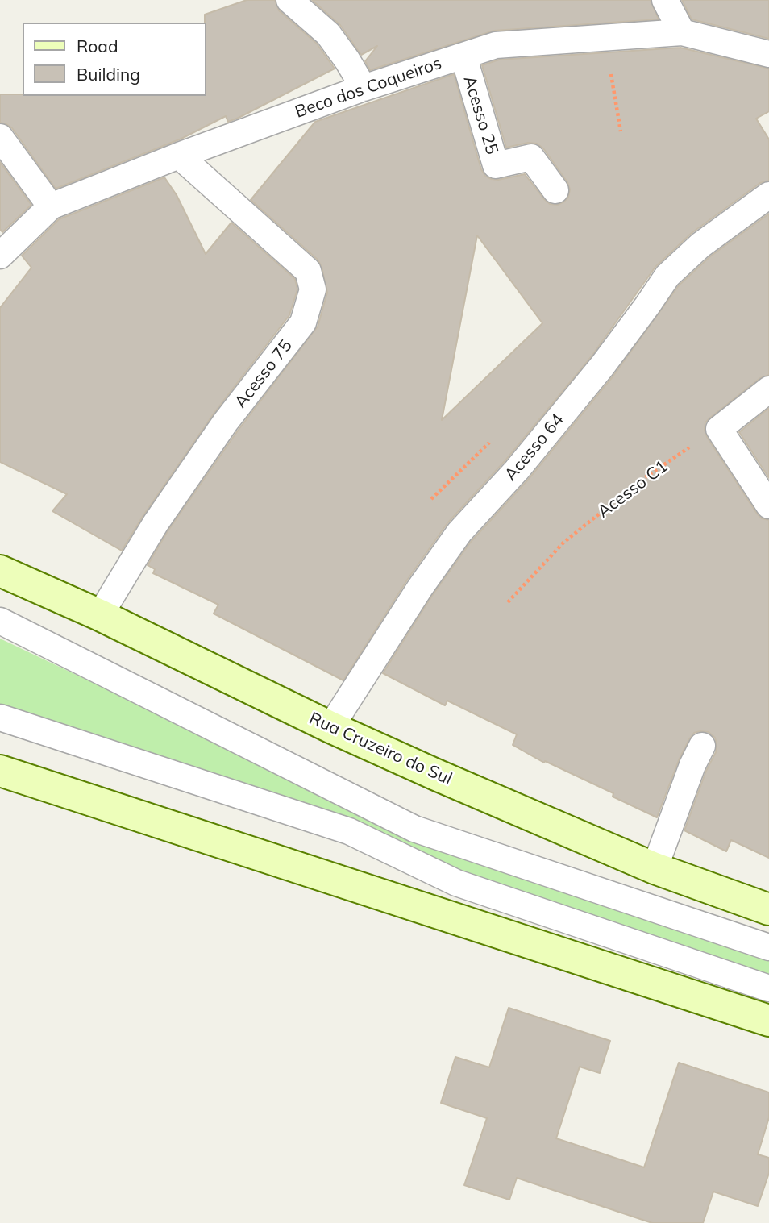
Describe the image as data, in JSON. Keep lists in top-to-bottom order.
{
  "streets": {
    "main road": ["Rua Cruzeiro do Sul"],
    "lane": [
      "Beco dos Coqueiros",
      "Acesso 25",
      "Acesso 75",
      "Acesso 64"
    ],
    "path": ["Acesso C1"]
  },
  "crossings": [
    ["Beco dos Coqueiros", "Acesso 25"],
    ["Beco dos Coqueiros", "Acesso 75"],
    ["Acesso 75", "Rua Cruzeiro do Sul"],
    ["Acesso 64", "Rua Cruzeiro do Sul"]
  ],
  "legend": ["Road", "Building"]
}
